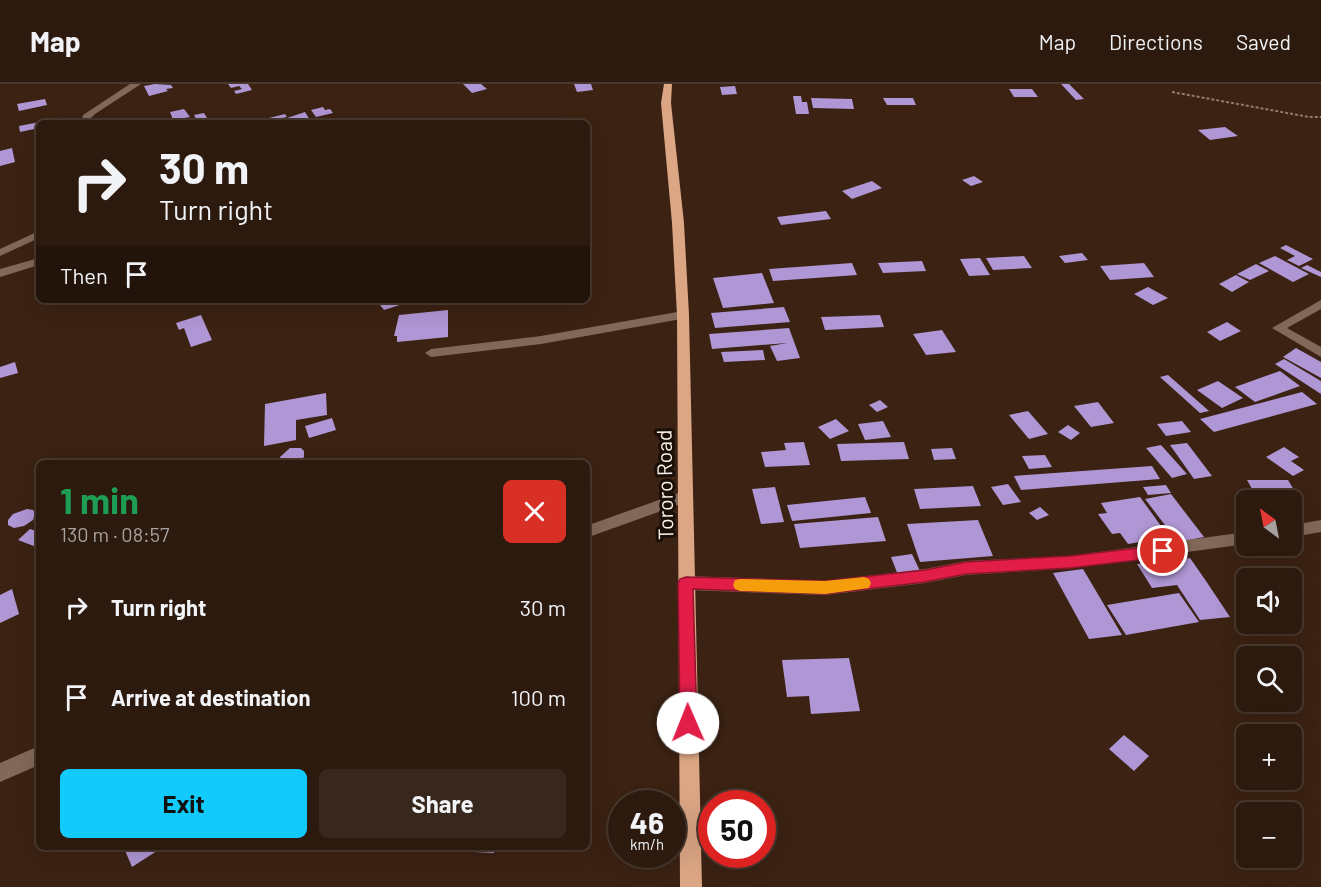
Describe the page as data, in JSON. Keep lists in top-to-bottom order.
{
  "streets": {
    "main road": ["Tororo Road"]
  },
  "north": "top left",
  "page": {
    "header": "Map",
    "nav": ["Map", "Directions", "Saved"],
    "turn": ["30 m", "Turn right"],
    "then": "Then",
    "heading": ["1 min", "130 m · 08:57"],
    "map_buttons": ["+", "−"],
    "list": [
      {
        "name": "Turn right",
        "value": "30 m"
      },
      {
        "name": "Arrive at destination",
        "value": "100 m"
      }
    ],
    "buttons": ["Exit", "Share"],
    "speed": "46 km/h",
    "limit": "50"
  }
}
